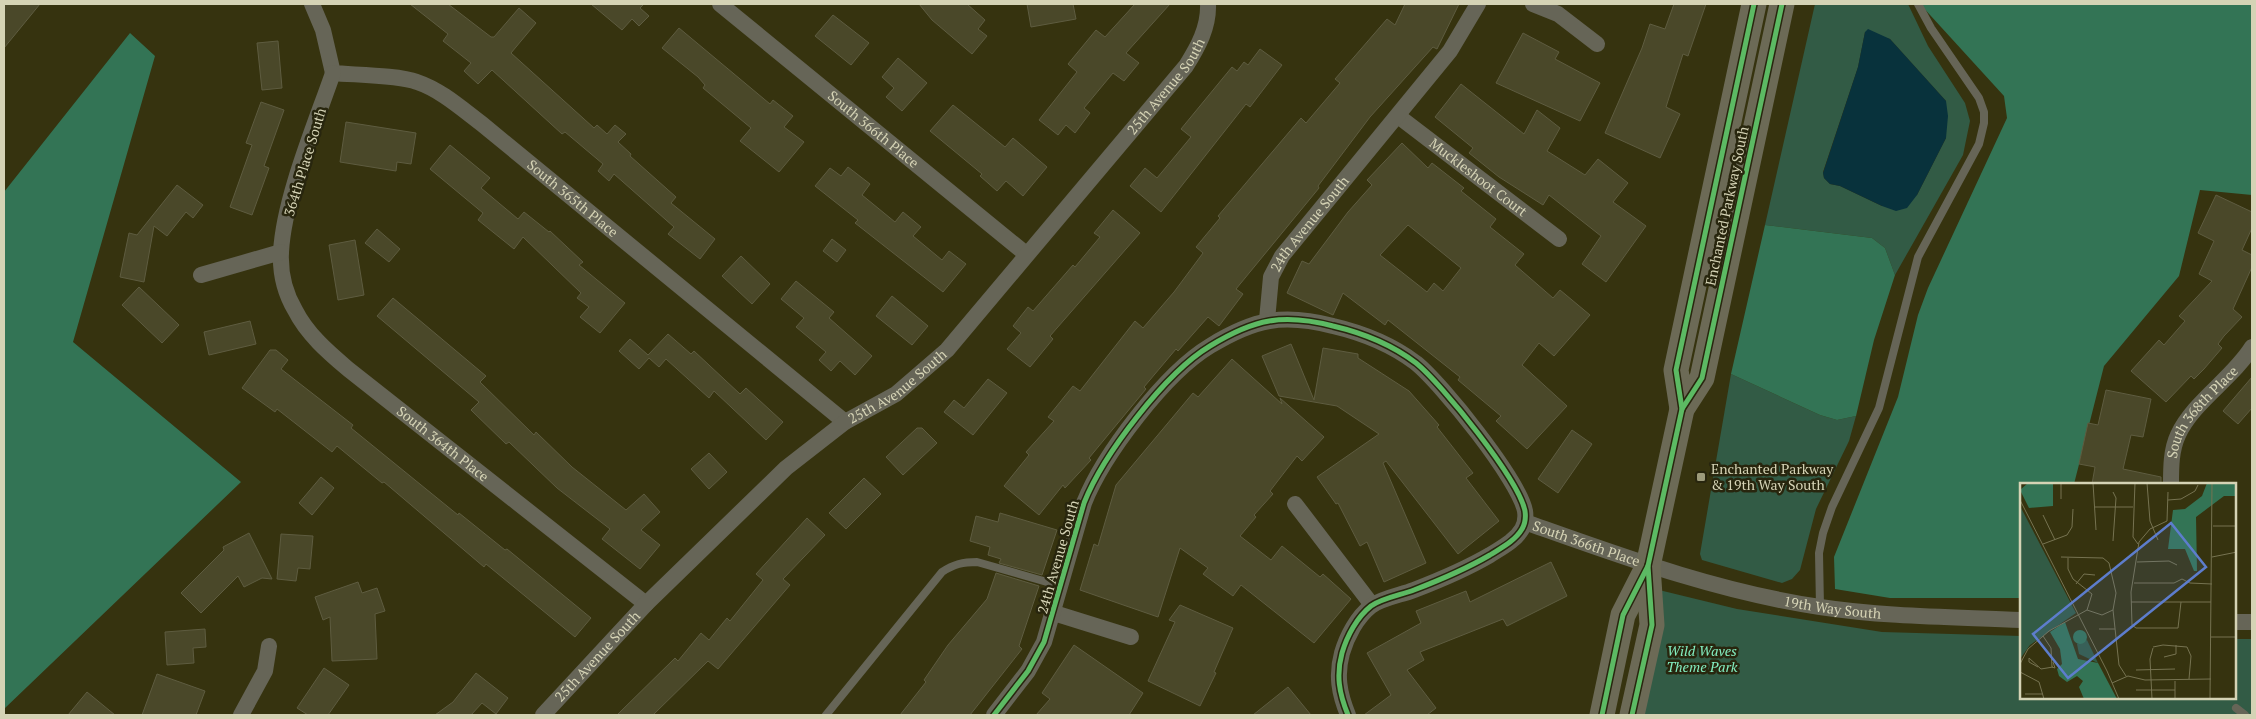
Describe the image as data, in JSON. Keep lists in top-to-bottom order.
{
  "streets": {
    "main road": ["Enchanted Parkway South"],
    "street": [
      "25th Avenue South",
      "South 366th Place",
      "364th Place South",
      "Muckleshoot Court",
      "South 365th Place",
      "24th Avenue South",
      "South 368th Place",
      "South 364th Place",
      "19th Way South"
    ]
  },
  "crossings": [
    ["25th Avenue South", "South 366th Place"],
    ["25th Avenue South", "South 365th Place"],
    ["25th Avenue South", "South 364th Place"],
    ["South 366th Place", "Enchanted Parkway South"],
    ["South 366th Place", "19th Way South"],
    ["364th Place South", "South 365th Place"],
    ["364th Place South", "South 364th Place"],
    ["Muckleshoot Court", "24th Avenue South"],
    ["Enchanted Parkway South", "19th Way South"]
  ],
  "parks": ["Wild Waves Theme Park"],
  "places": {
    "transit": ["Enchanted Parkway & 19th Way South"]
  }
}
